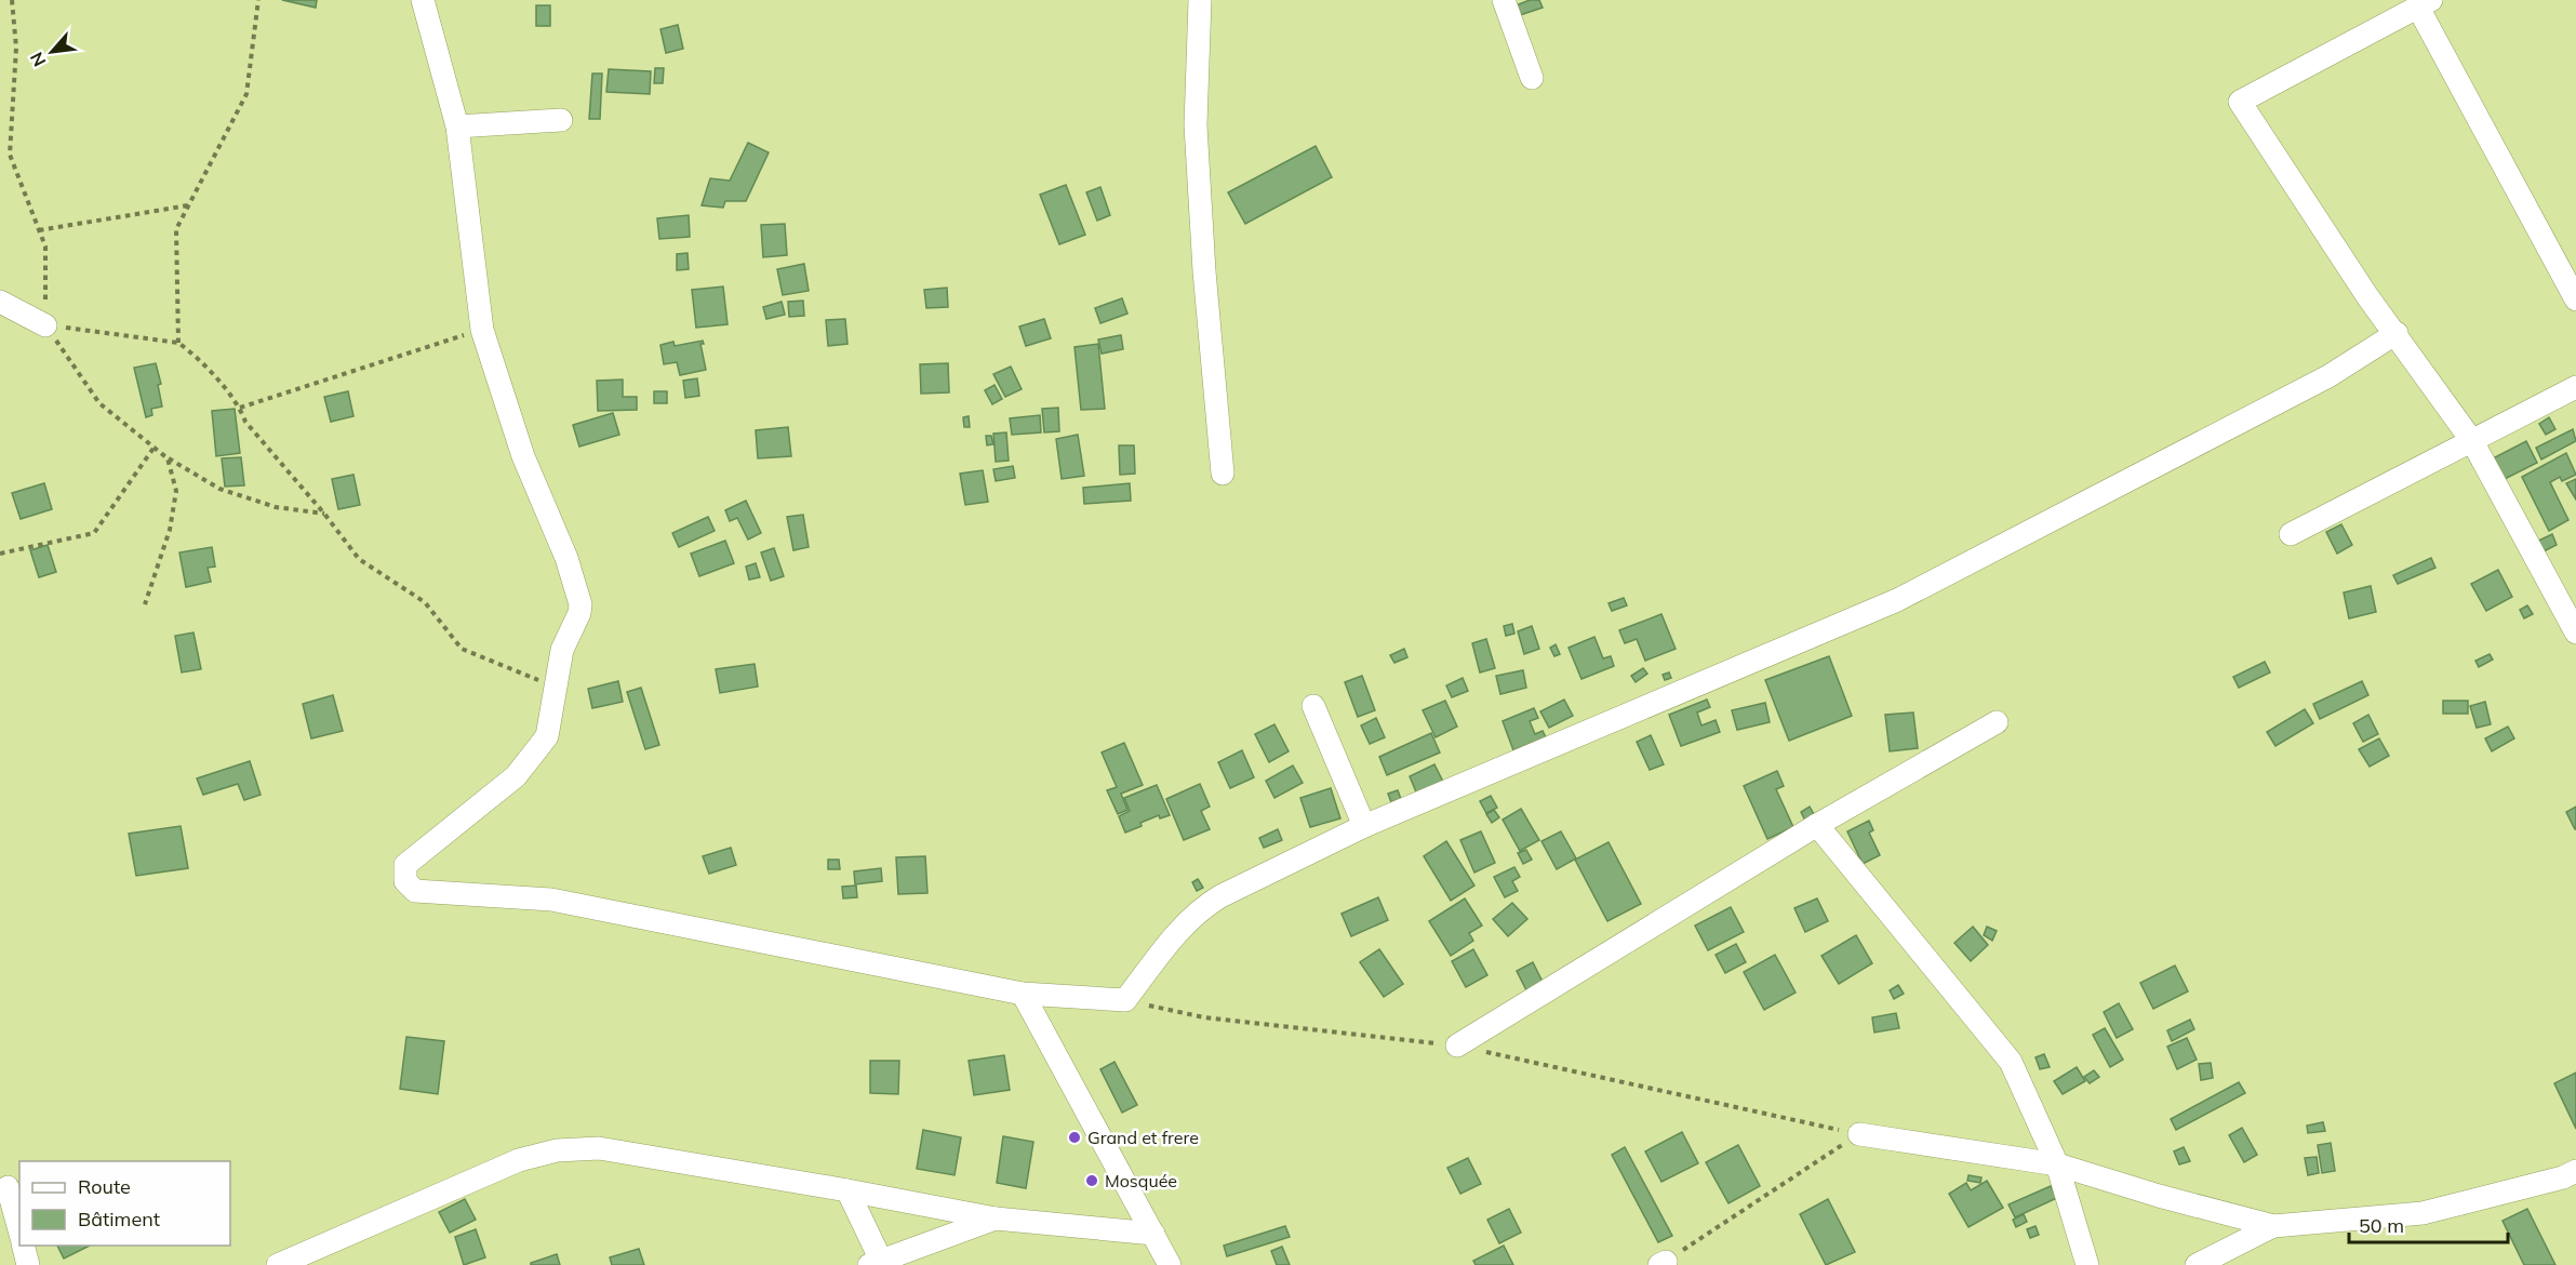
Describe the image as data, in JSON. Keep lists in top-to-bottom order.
{
  "places": ["Grand et frere", "Mosquée"],
  "legend": ["Route", "Bâtiment"],
  "scale_bar": "50 m",
  "north": "bottom left"
}
